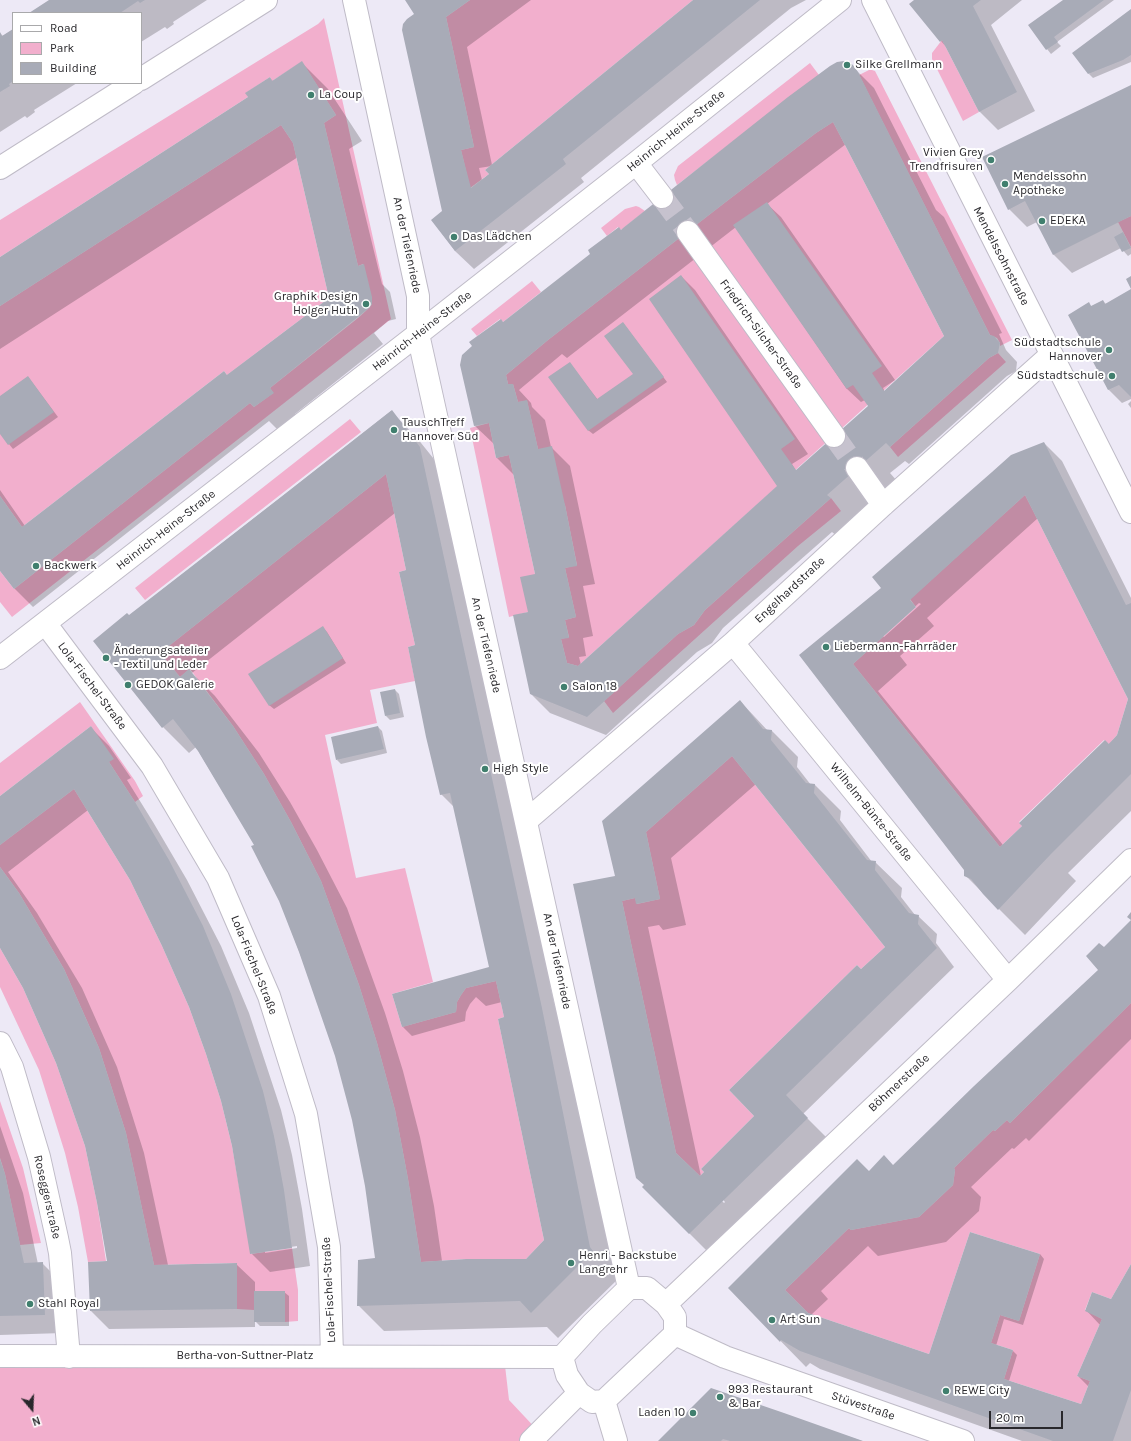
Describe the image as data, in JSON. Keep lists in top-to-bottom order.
{
  "streets": {
    "street": [
      "Heinrich-Heine-Straße",
      "An der Tiefenriede",
      "Mendelssohnstraße",
      "Friedrich-Silcher-Straße",
      "Engelhardstraße",
      "Lola-Fischel-Straße",
      "Wilhelm-Bünte-Straße",
      "Böhmerstraße",
      "Roseggerstraße",
      "Bertha-von-Suttner-Platz",
      "Stüvestraße"
    ]
  },
  "crossings": [
    ["Heinrich-Heine-Straße", "An der Tiefenriede"],
    ["Heinrich-Heine-Straße", "Lola-Fischel-Straße"],
    ["An der Tiefenriede", "Engelhardstraße"],
    ["Mendelssohnstraße", "Engelhardstraße"],
    ["Engelhardstraße", "Wilhelm-Bünte-Straße"],
    ["Lola-Fischel-Straße", "Bertha-von-Suttner-Platz"],
    ["Wilhelm-Bünte-Straße", "Böhmerstraße"],
    ["Roseggerstraße", "Bertha-von-Suttner-Platz"]
  ],
  "places": [
    "Silke Grellmann",
    "La Coup",
    "Vivien Grey Trendfrisuren",
    "Mendelssohn Apotheke",
    "EDEKA",
    "Das Lädchen",
    "Graphik Design Holger Huth",
    "Südstadtschule Hannover",
    "Südstadtschule",
    "TauschTreff Hannover Süd",
    "Backwerk",
    "Liebermann-Fahrräder",
    "Änderungsatelier - Textil und Leder",
    "GEDOK Galerie",
    "Salon 18",
    "High Style",
    "Henri - Backstube Langrehr",
    "Stahl Royal",
    "Art Sun",
    "REWE City",
    "993 Restaurant & Bar",
    "Laden 10"
  ],
  "legend": ["Road", "Park", "Building"],
  "scale_bar": "20 m",
  "north": "bottom"
}
